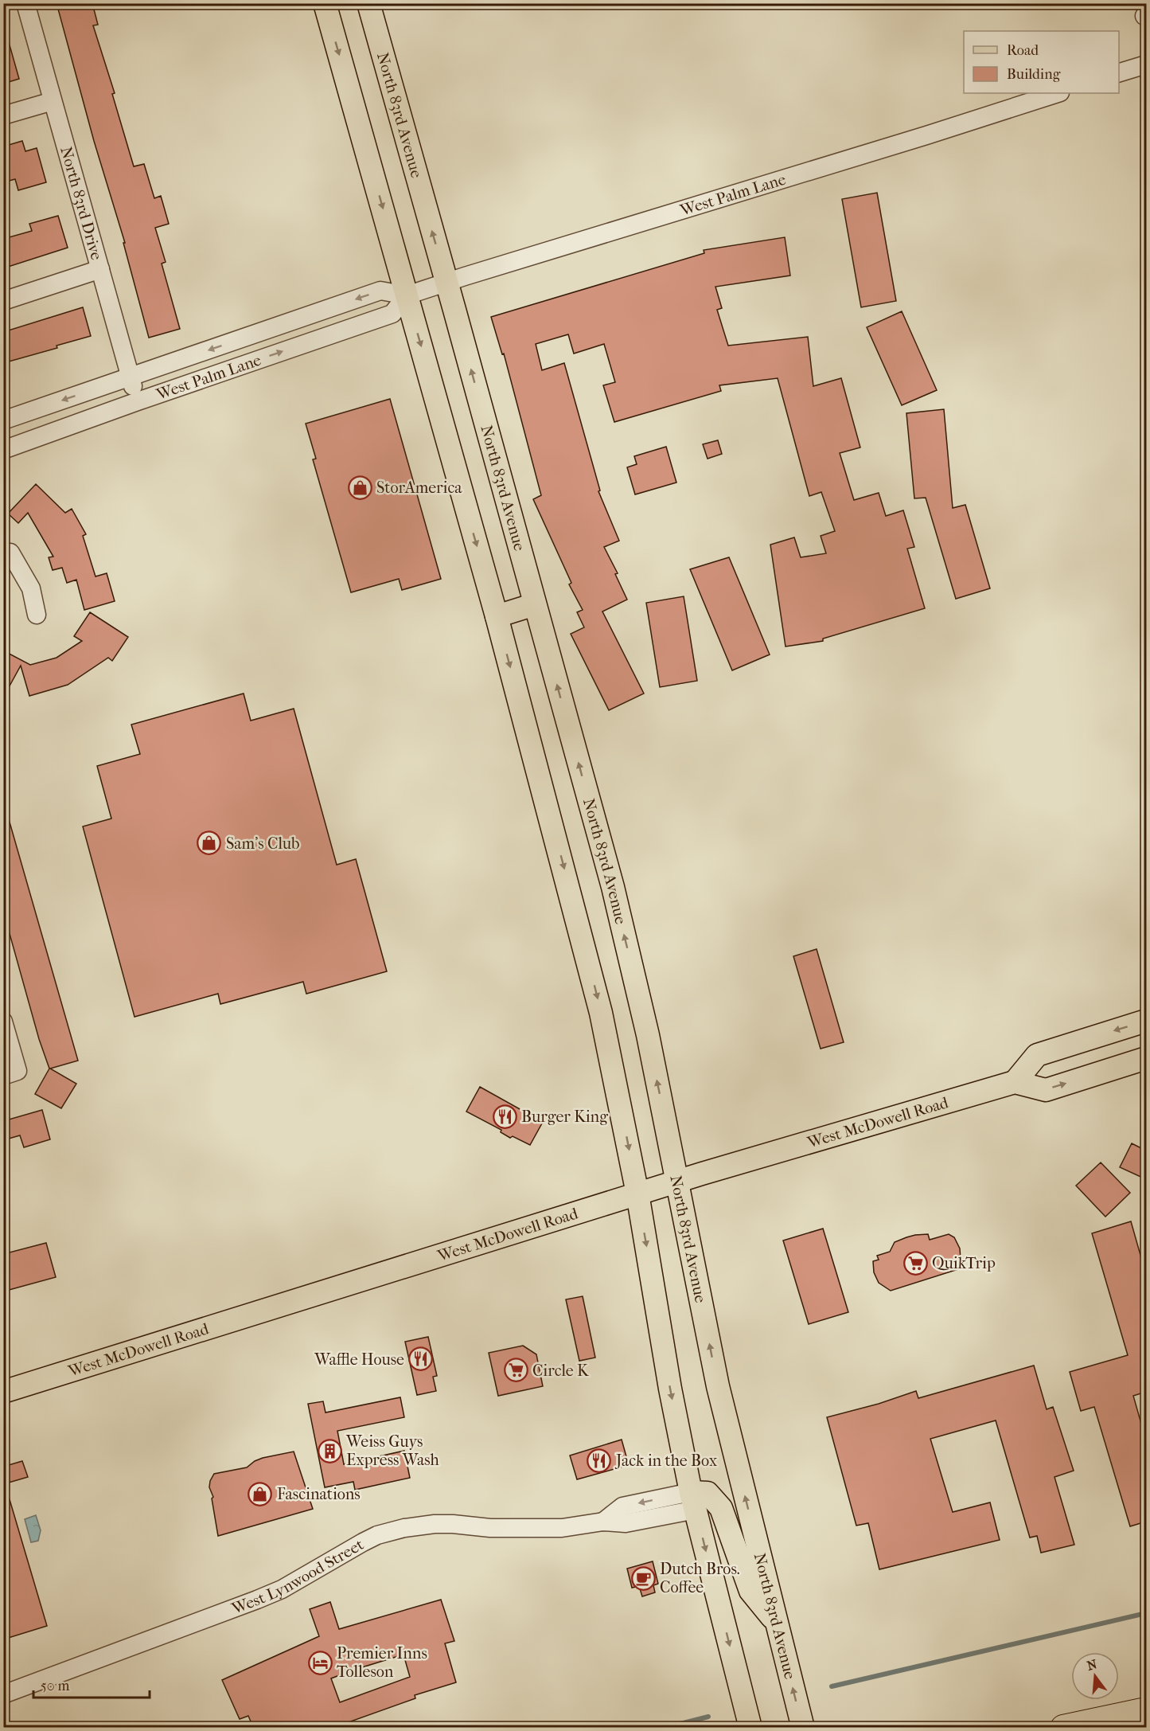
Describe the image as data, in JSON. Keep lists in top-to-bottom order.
{
  "streets": {
    "main road": ["North 83rd Avenue", "West McDowell Road"],
    "street": ["West Palm Lane", "North 83rd Drive", "West Lynwood Street"]
  },
  "crossings": [
    ["North 83rd Avenue", "West Palm Lane"],
    ["North 83rd Avenue", "West McDowell Road"],
    ["West Palm Lane", "North 83rd Drive"]
  ],
  "places": {
    "shop": ["StorAmerica", "Sam's Club", "Fascinations"],
    "restaurant": ["Burger King", "Waffle House", "Jack in the Box"],
    "supermarket": ["QuikTrip", "Circle K"],
    "building": ["Weiss Guys Express Wash"],
    "cafe": ["Dutch Bros. Coffee"],
    "hotel": ["Premier Inns Tolleson"]
  },
  "legend": ["Road", "Building"],
  "scale_bar": "50 m",
  "north": "top"
}
